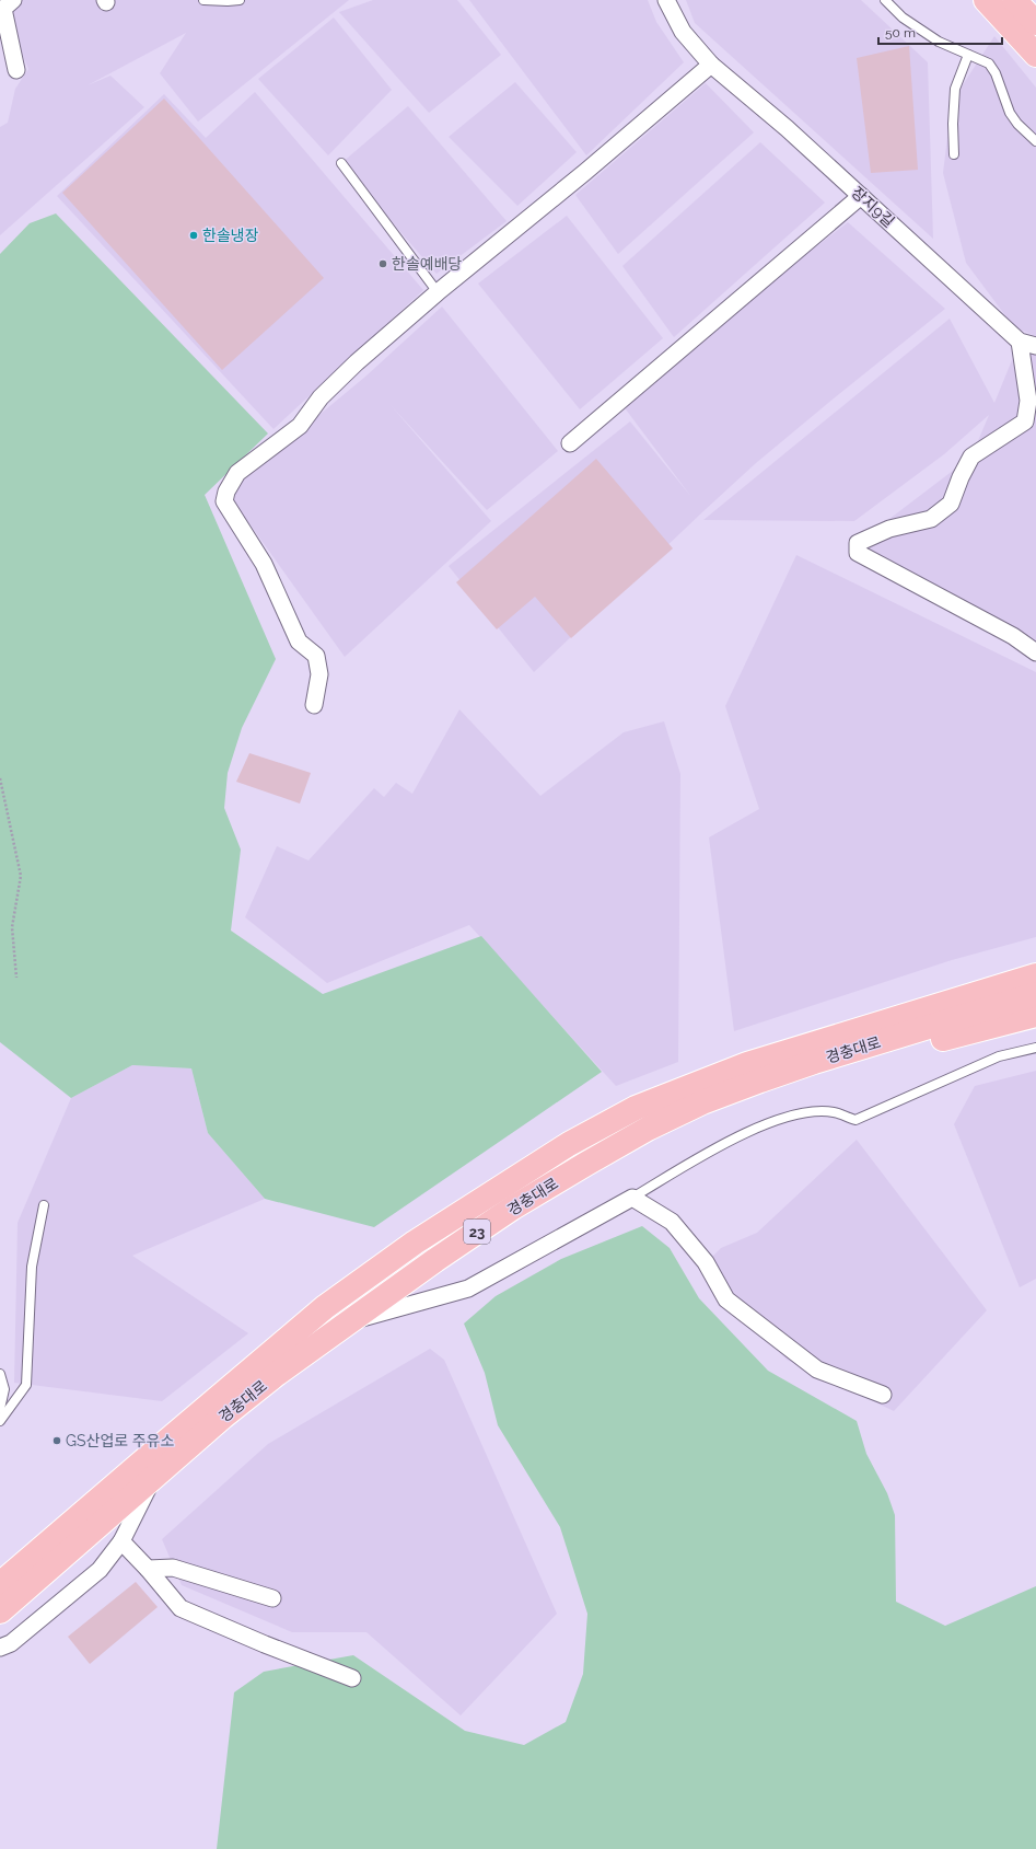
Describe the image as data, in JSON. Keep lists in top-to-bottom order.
{
  "streets": {
    "main road": ["경충대로", "23"],
    "street": ["장지9길"]
  },
  "places": ["한솔냉장", "한솔예배당", "GS산업로 주유소"],
  "scale_bar": "50 m"
}
